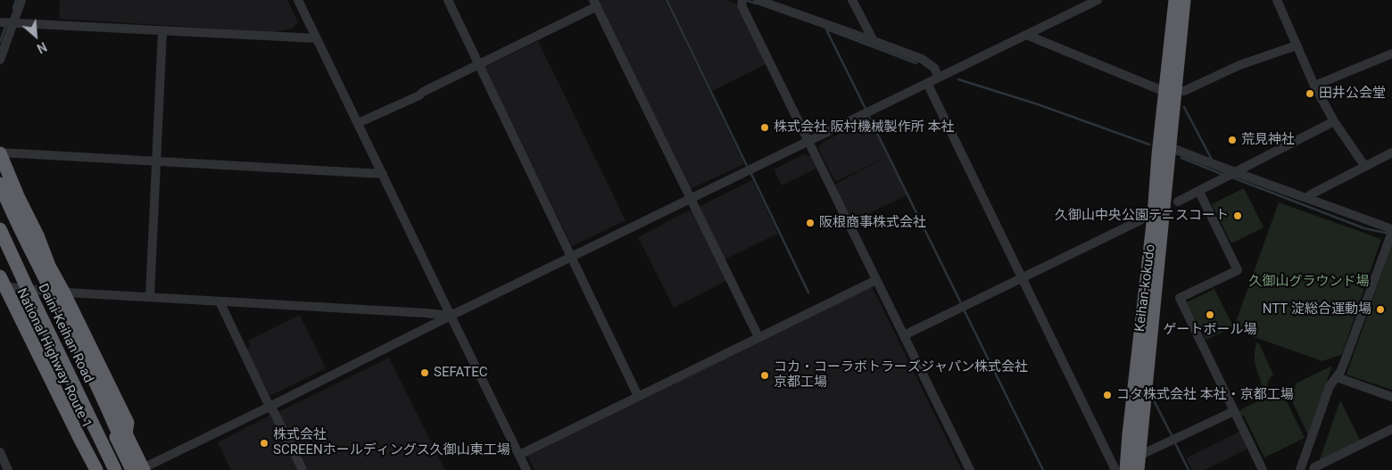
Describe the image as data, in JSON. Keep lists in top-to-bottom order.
{
  "streets": {
    "highway": ["Keihan-kokudo", "Daini-Keihan Road", "National Highway Route 1"]
  },
  "crossings": [
    ["Daini-Keihan Road", "National Highway Route 1"]
  ],
  "parks": ["久御山グラウンド場"],
  "places": [
    "田井公会堂",
    "株式会社 阪村機械製作所 本社",
    "荒見神社",
    "久御山中央公園テニスコート",
    "阪根商事株式会社",
    "NTT 淀総合運動場",
    "ゲートボール場",
    "SEFATEC",
    "コカ・コーラボトラーズジャパン株式会社 京都工場",
    "コタ株式会社 本社・京都工場",
    "株式会社 SCREENホールディングス久御山東工場"
  ],
  "north": "bottom right"
}
